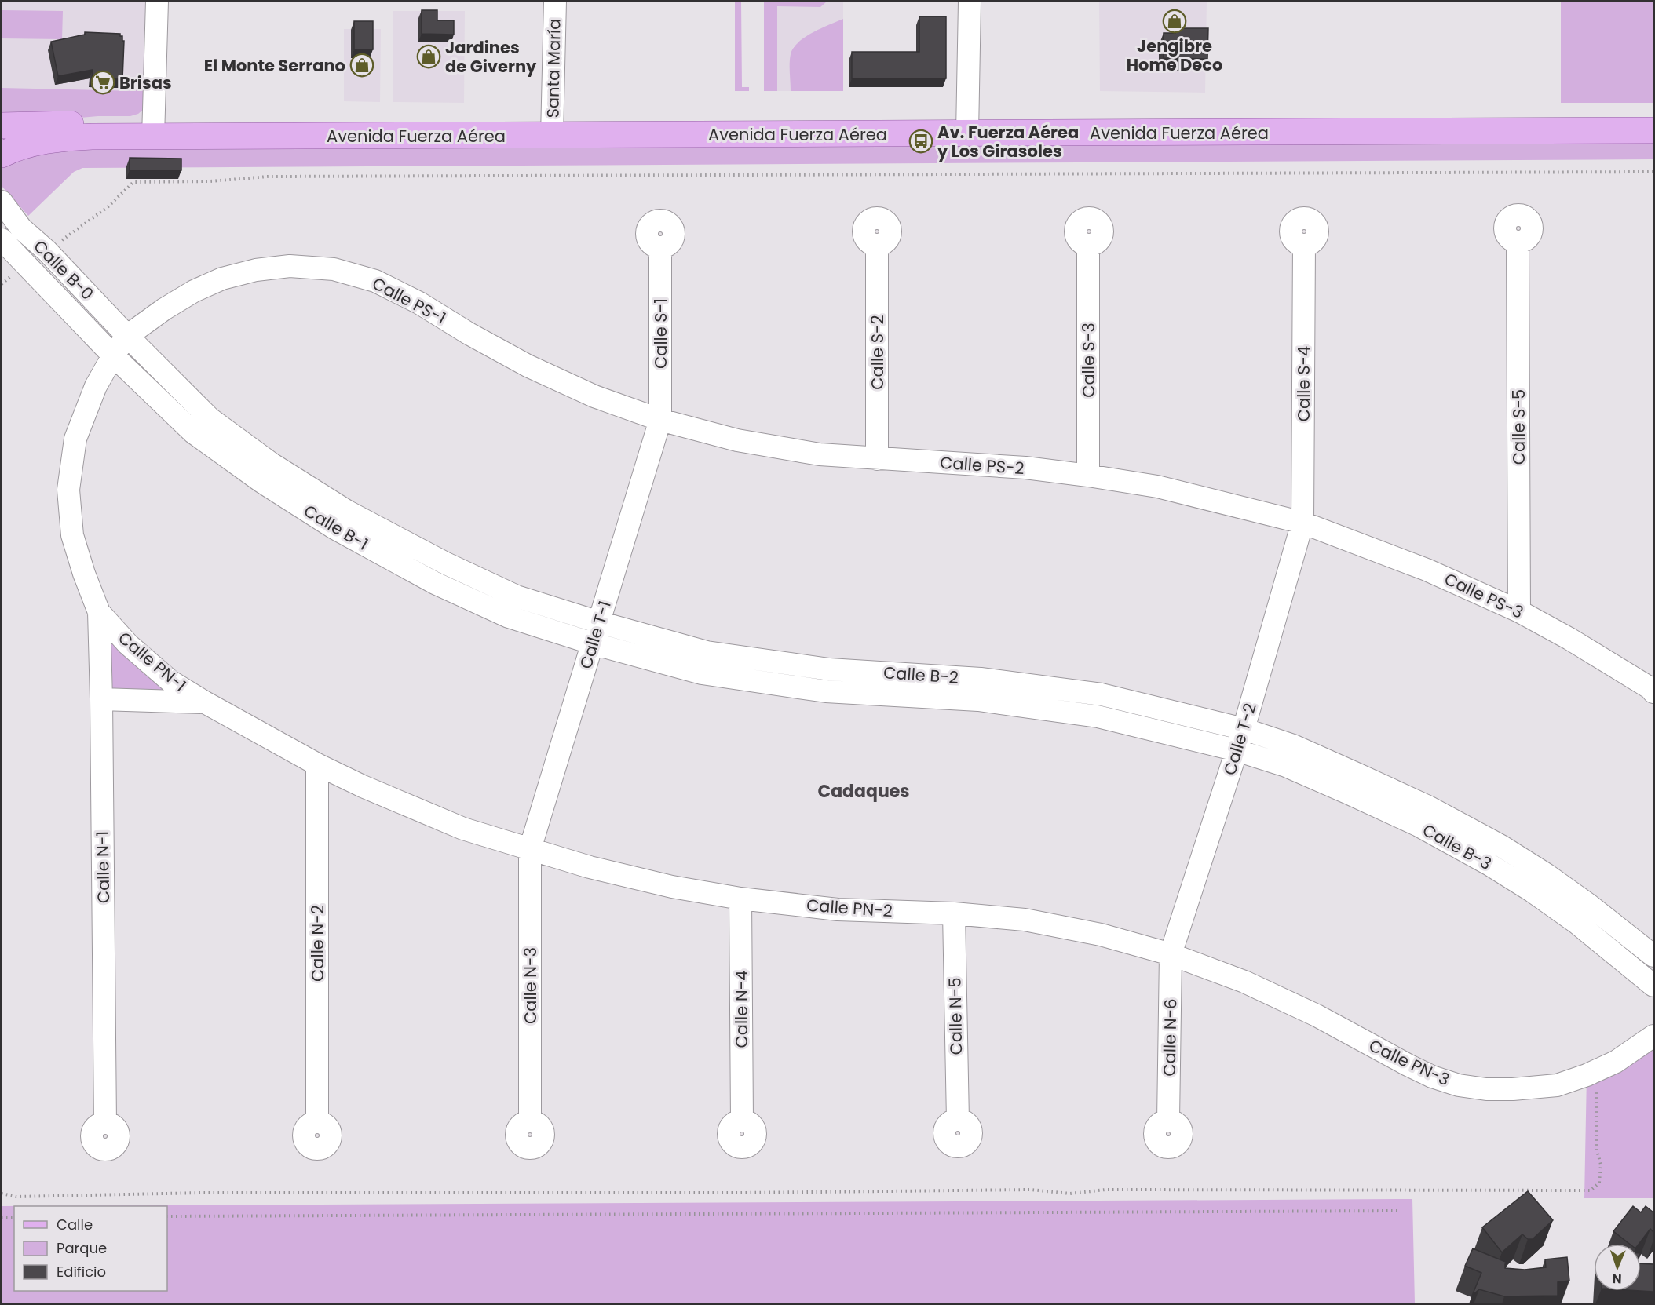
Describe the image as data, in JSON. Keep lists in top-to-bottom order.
{
  "streets": {
    "main road": ["Avenida Fuerza Aérea"],
    "street": [
      "Santa María",
      "Calle B-0",
      "Calle PS-1",
      "Calle S-1",
      "Calle S-2",
      "Calle S-3",
      "Calle S-4",
      "Calle S-5",
      "Calle PS-2",
      "Calle B-1",
      "Calle PS-3",
      "Calle T-1",
      "Calle PN-1",
      "Calle B-2",
      "Calle T-2",
      "Calle B-3",
      "Calle N-1",
      "Calle PN-2",
      "Calle N-2",
      "Calle N-3",
      "Calle N-4",
      "Calle N-5",
      "Calle N-6",
      "Calle PN-3"
    ]
  },
  "crossings": [
    ["Santa María", "Avenida Fuerza Aérea"],
    ["Calle B-0", "Calle PS-1"],
    ["Calle B-0", "Calle B-1"],
    ["Calle B-0", "Calle PN-1"],
    ["Calle PS-1", "Calle S-1"],
    ["Calle PS-1", "Calle PS-2"],
    ["Calle PS-1", "Calle B-1"],
    ["Calle PS-1", "Calle T-1"],
    ["Calle PS-1", "Calle PN-1"],
    ["Calle S-1", "Calle PS-2"],
    ["Calle S-1", "Calle T-1"],
    ["Calle S-2", "Calle PS-2"],
    ["Calle S-3", "Calle PS-2"],
    ["Calle S-4", "Calle PS-2"],
    ["Calle S-4", "Calle PS-3"],
    ["Calle S-4", "Calle T-2"],
    ["Calle S-5", "Calle PS-3"],
    ["Calle PS-2", "Calle PS-3"],
    ["Calle PS-2", "Calle T-1"],
    ["Calle PS-2", "Calle T-2"],
    ["Calle B-1", "Calle T-1"],
    ["Calle B-1", "Calle PN-1"],
    ["Calle B-1", "Calle B-2"],
    ["Calle PS-3", "Calle T-2"],
    ["Calle T-1", "Calle PN-1"],
    ["Calle T-1", "Calle B-2"],
    ["Calle T-1", "Calle PN-2"],
    ["Calle T-1", "Calle N-3"],
    ["Calle PN-1", "Calle N-1"],
    ["Calle PN-1", "Calle PN-2"],
    ["Calle PN-1", "Calle N-2"],
    ["Calle PN-1", "Calle N-3"],
    ["Calle B-2", "Calle T-2"],
    ["Calle B-2", "Calle B-3"],
    ["Calle T-2", "Calle B-3"],
    ["Calle T-2", "Calle PN-2"],
    ["Calle T-2", "Calle N-6"],
    ["Calle T-2", "Calle PN-3"],
    ["Calle PN-2", "Calle N-3"],
    ["Calle PN-2", "Calle N-4"],
    ["Calle PN-2", "Calle N-5"],
    ["Calle PN-2", "Calle N-6"],
    ["Calle PN-2", "Calle PN-3"],
    ["Calle N-6", "Calle PN-3"]
  ],
  "districts": ["Cadaques"],
  "places": {
    "shop": ["Jengibre Home Deco", "Jardines de Giverny", "El Monte Serrano"],
    "supermarket": ["Brisas"],
    "bus stop": ["Av. Fuerza Aérea y Los Girasoles"]
  },
  "legend": ["Calle", "Parque", "Edificio"],
  "north": "bottom"
}
